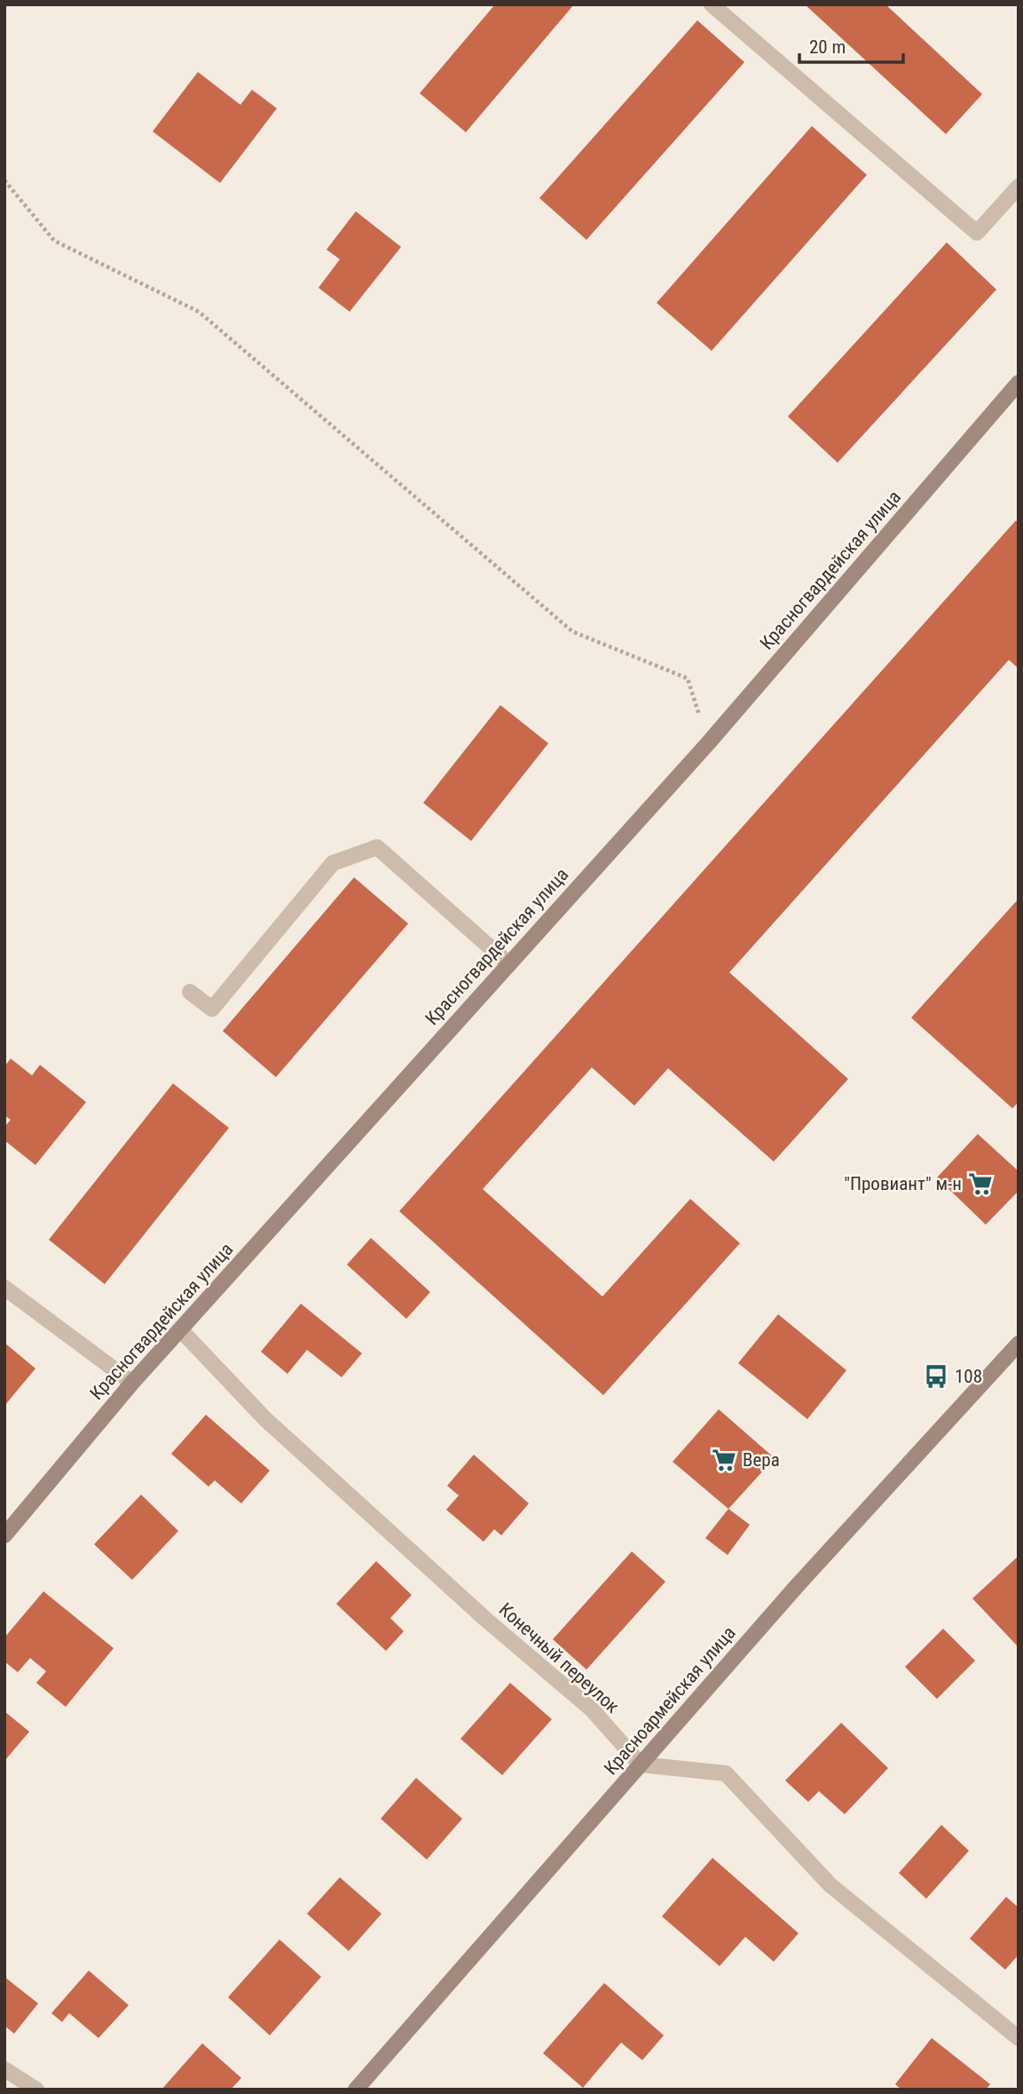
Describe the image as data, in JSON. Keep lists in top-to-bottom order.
{
  "streets": {
    "street": ["Красногвардейская улица", "Конечный переулок", "Красноармейская улица"]
  },
  "crossings": [
    ["Красногвардейская улица", "Конечный переулок"],
    ["Конечный переулок", "Красноармейская улица"]
  ],
  "places": {
    "supermarket": ["\"Провиант\" м-н", "Вера"],
    "bus stop": ["108"]
  },
  "scale_bar": "20 m"
}
